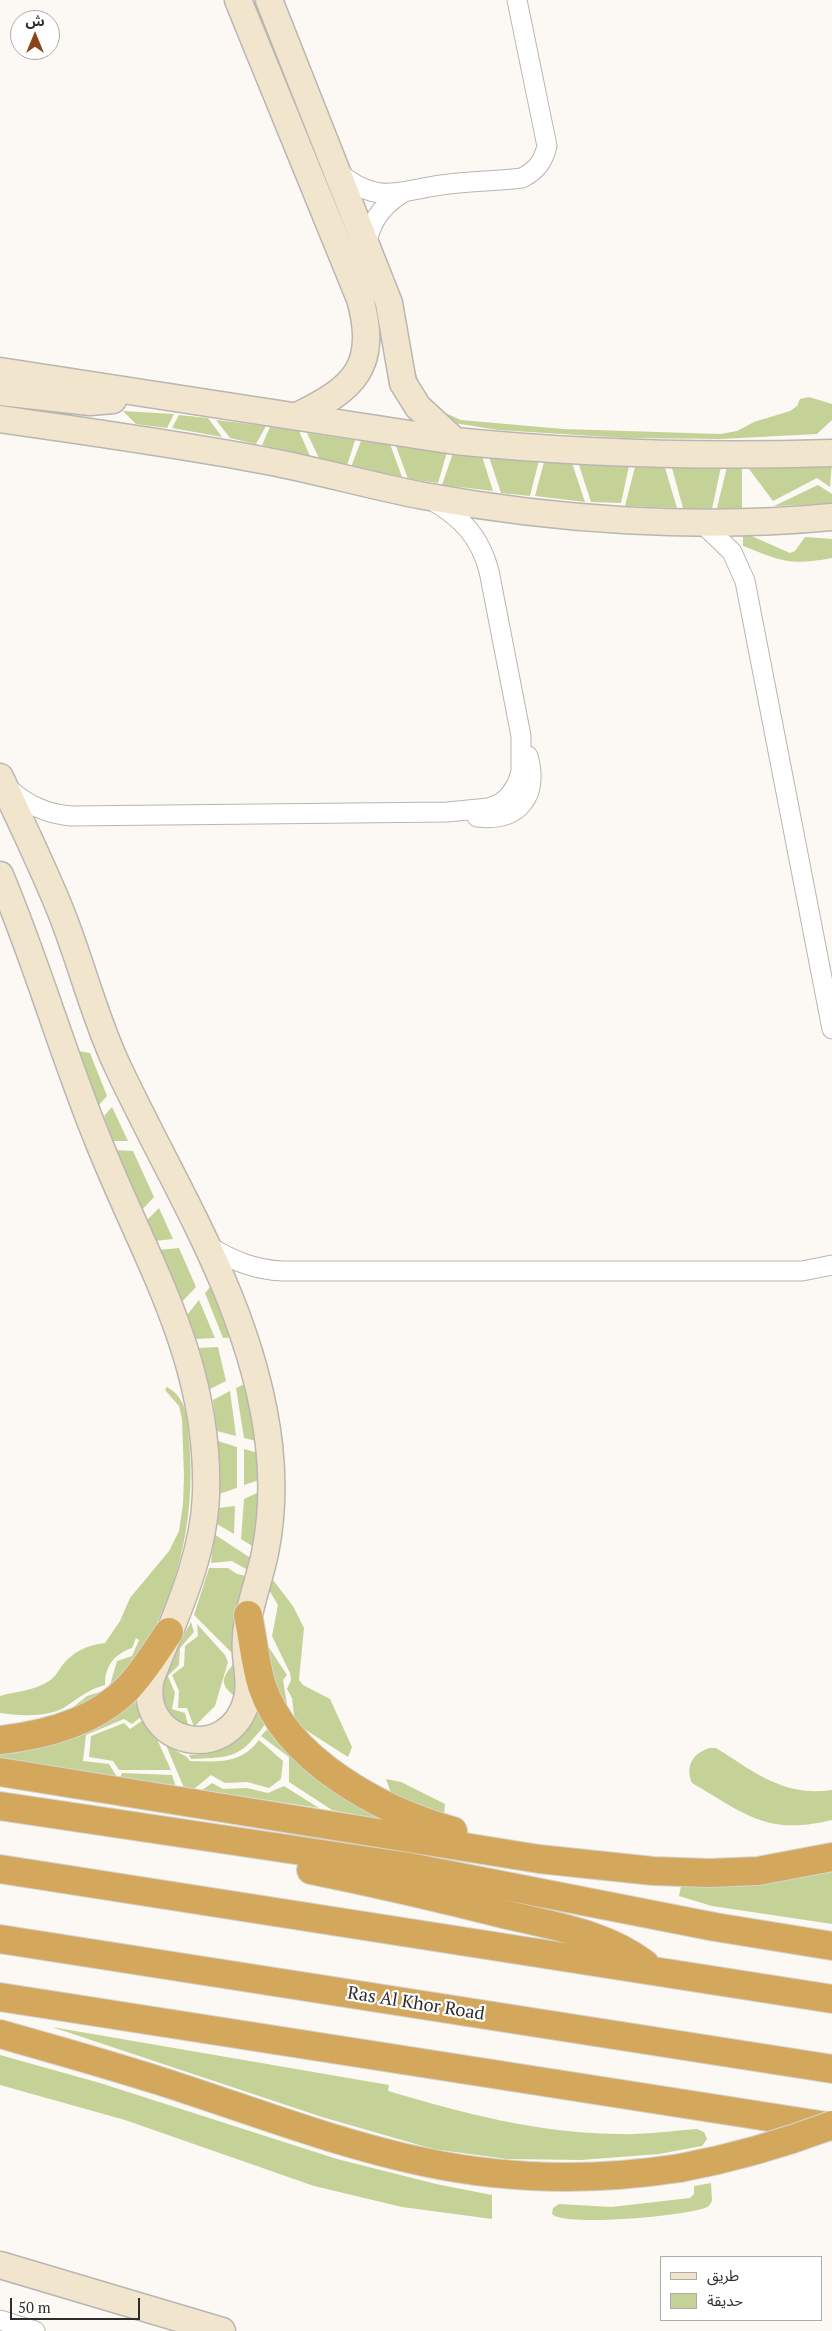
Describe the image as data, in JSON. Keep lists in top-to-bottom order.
{
  "streets": {
    "highway": ["Ras Al Khor Road"]
  },
  "legend": ["طريق", "حديقة"],
  "scale_bar": "50 m",
  "north": "top"
}
